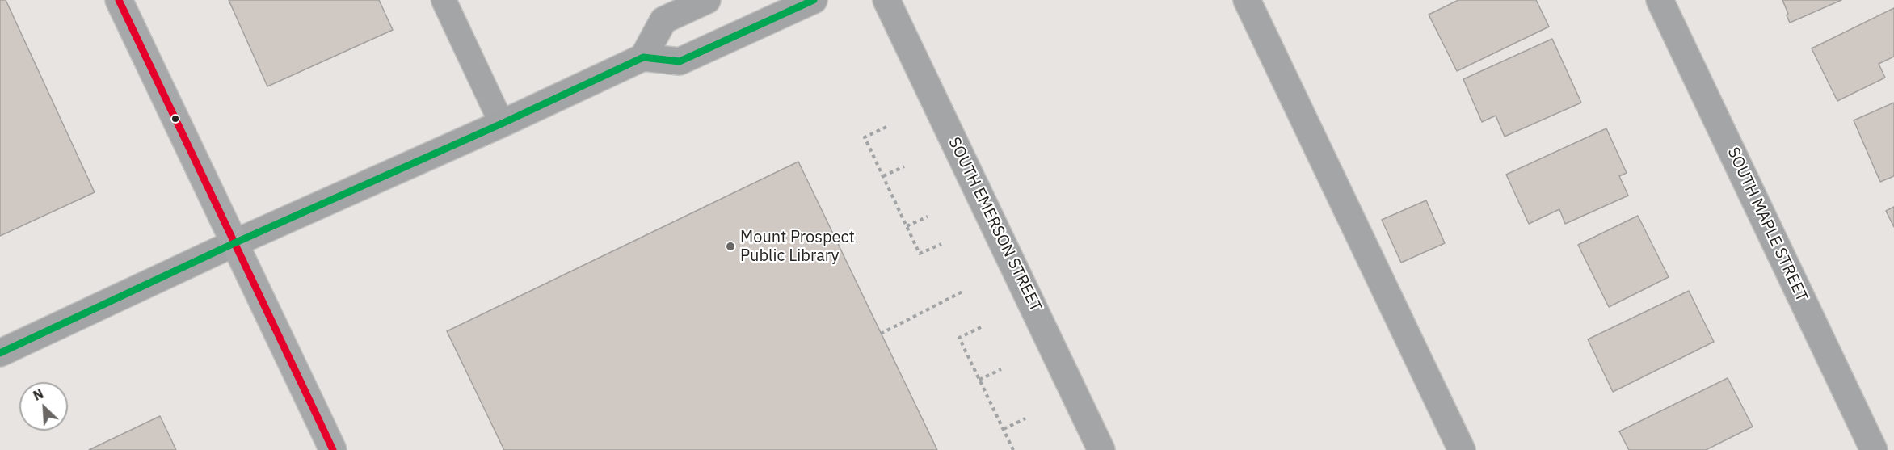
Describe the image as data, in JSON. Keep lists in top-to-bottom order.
{
  "streets": {
    "street": ["SOUTH EMERSON STREET", "SOUTH MAPLE STREET"]
  },
  "places": ["Mount Prospect Public Library"],
  "north": "top left"
}
